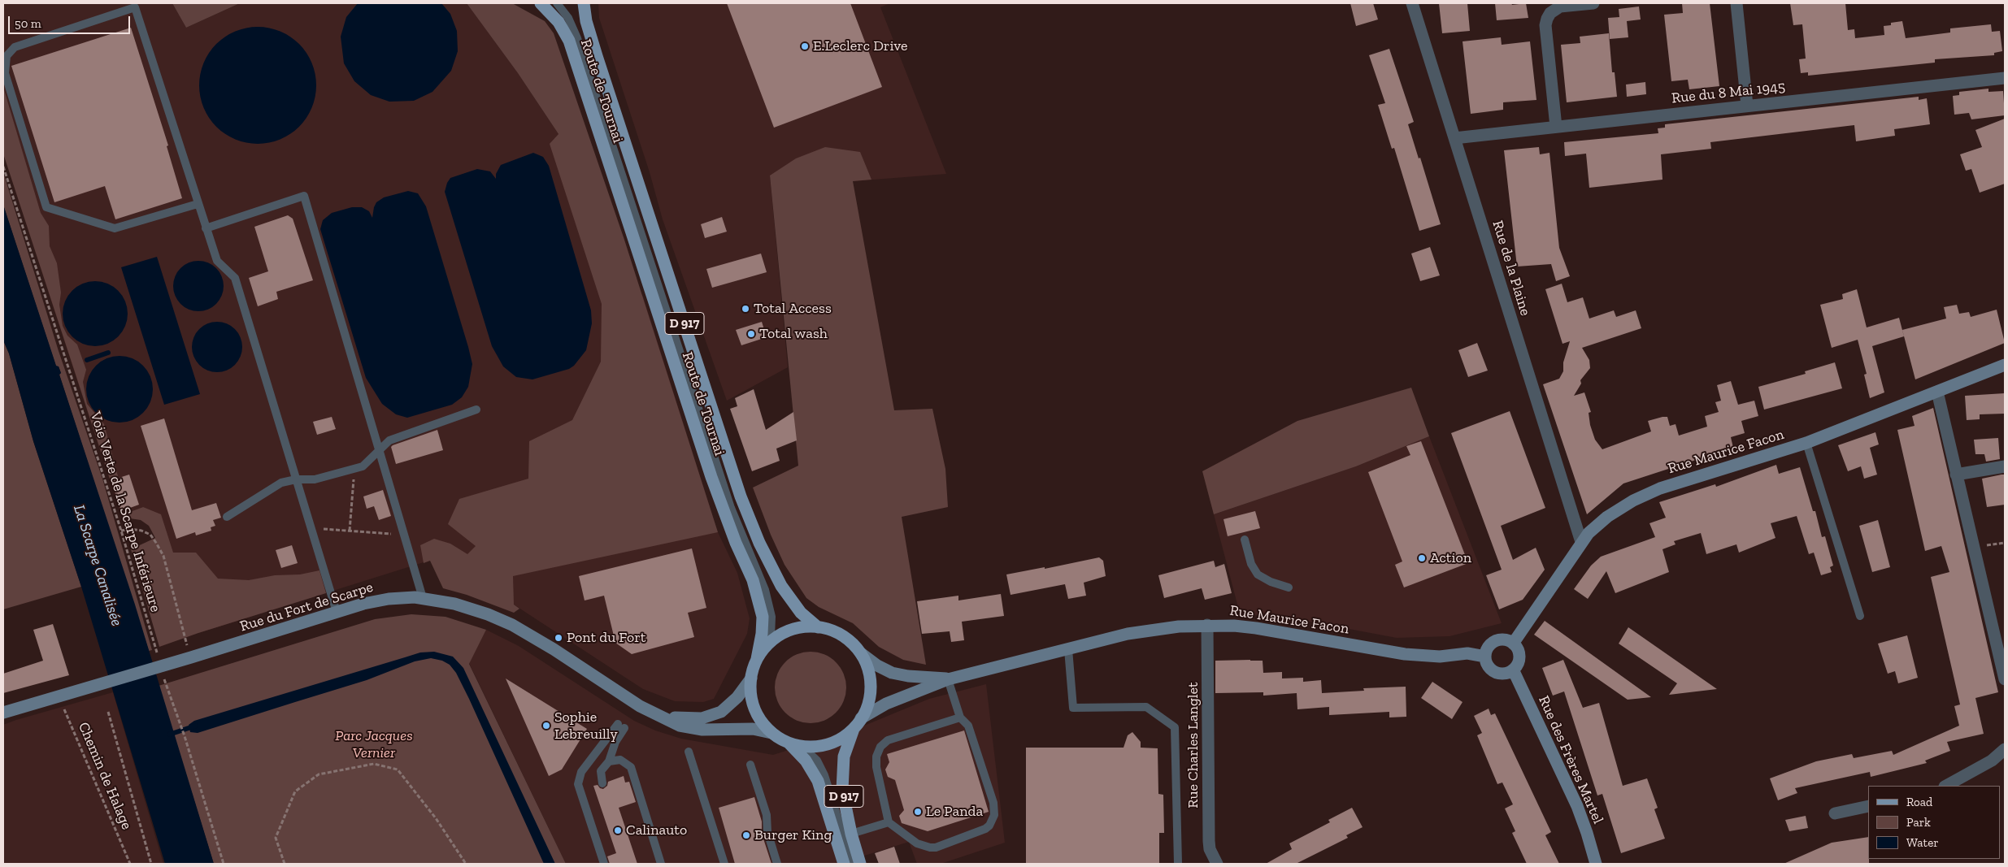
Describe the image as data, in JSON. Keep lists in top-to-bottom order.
{
  "streets": {
    "main road": ["Route de Tournai", "D 917"],
    "street": [
      "Rue du 8 Mai 1945",
      "Rue de la Plaine",
      "Rue Maurice Facon",
      "Rue du Fort de Scarpe",
      "Rue Charles Langlet",
      "Rue des Frères Martel"
    ],
    "path": ["Voie Verte de la Scarpe Inférieure", "Chemin de Halage"]
  },
  "crossings": [
    ["Route de Tournai", "D 917"],
    ["Route de Tournai", "Rue Maurice Facon"],
    ["Route de Tournai", "Rue du Fort de Scarpe"],
    ["Rue du 8 Mai 1945", "Rue de la Plaine"],
    ["Rue de la Plaine", "Rue Maurice Facon"],
    ["D 917", "Rue Maurice Facon"],
    ["D 917", "Rue du Fort de Scarpe"],
    ["Rue Maurice Facon", "Rue du Fort de Scarpe"],
    ["Rue Maurice Facon", "Rue Charles Langlet"],
    ["Rue Maurice Facon", "Rue des Frères Martel"],
    ["Rue du Fort de Scarpe", "Chemin de Halage"]
  ],
  "water": ["La Scarpe Canalisée"],
  "parks": ["Parc Jacques Vernier"],
  "places": [
    "E.Leclerc Drive",
    "Total Access",
    "Total wash",
    "Action",
    "Pont du Fort",
    "Sophie Lebreuilly",
    "Le Panda",
    "Calinauto",
    "Burger King"
  ],
  "legend": ["Road", "Park", "Water"],
  "scale_bar": "50 m"
}
